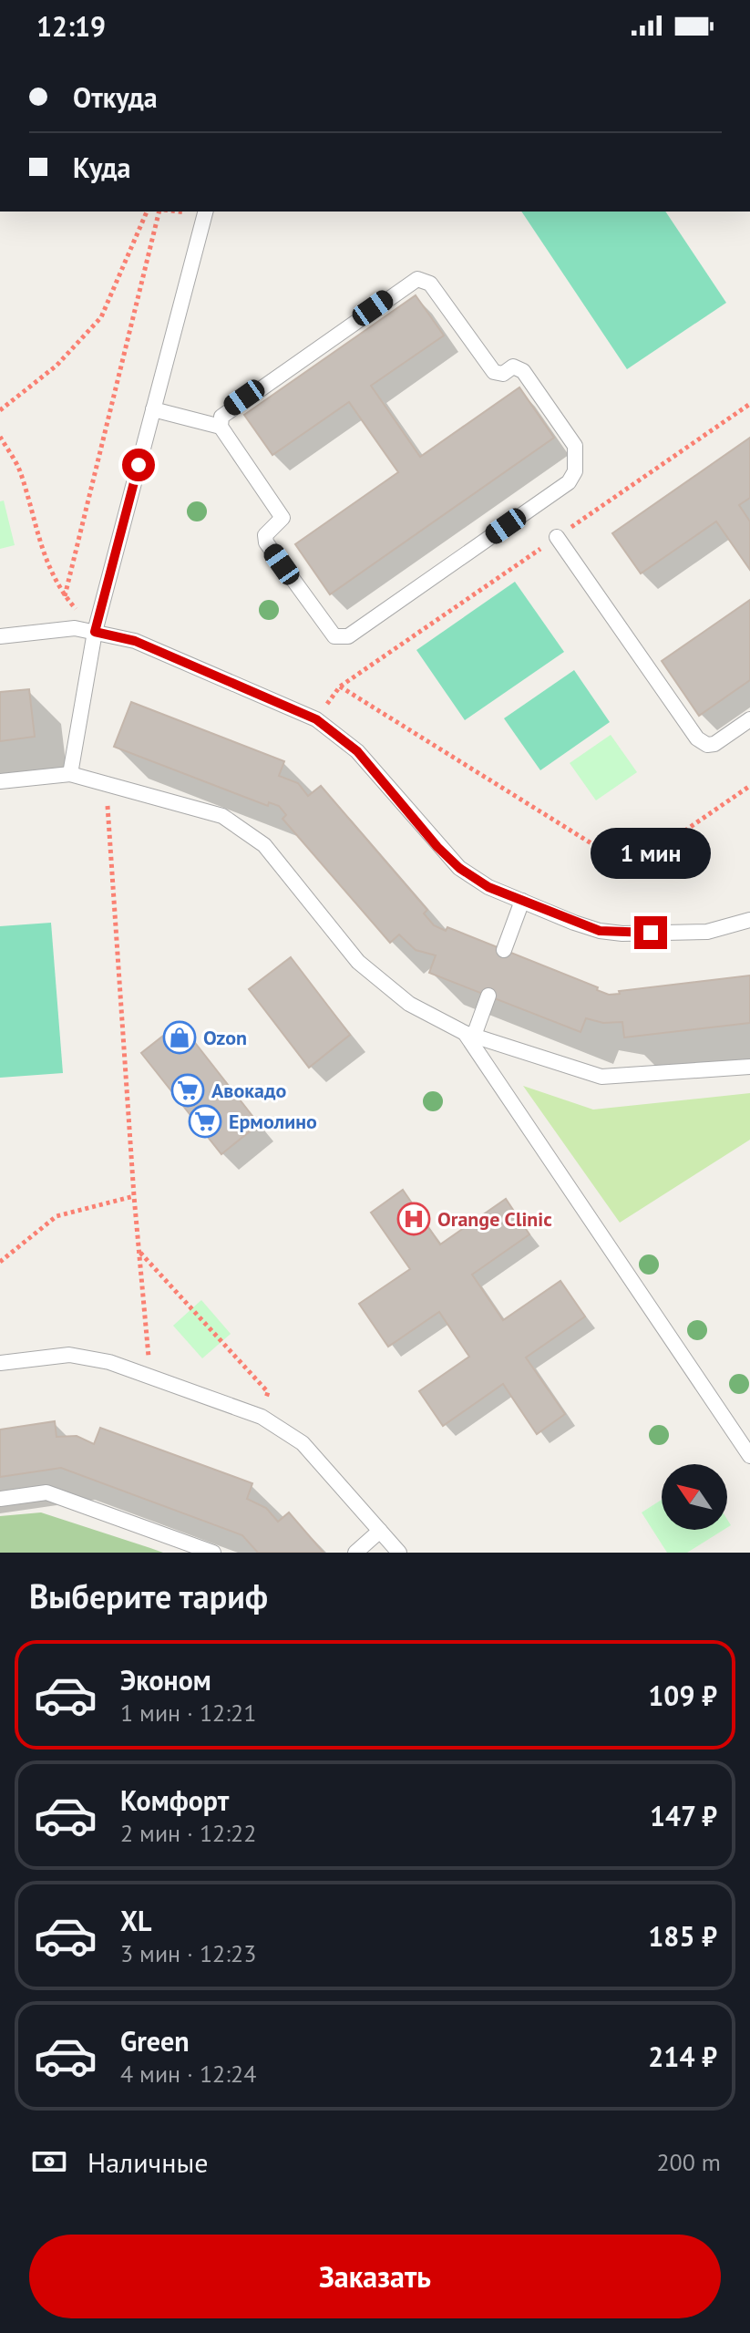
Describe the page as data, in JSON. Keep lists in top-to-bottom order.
{
  "places": {
    "shop": ["Ozon"],
    "supermarket": ["Авокадо", "Ермолино"],
    "hospital": ["Orange Clinic"]
  },
  "north": "top left",
  "page": {
    "status": "12:19",
    "banner": ["Откуда", "Куда"],
    "bubble": "1 мин",
    "heading": "Выберите тариф",
    "list": [
      {
        "name": "Эконом",
        "note": "1 мин · 12:21",
        "value": "109 ₽"
      },
      {
        "name": "Комфорт",
        "note": "2 мин · 12:22",
        "value": "147 ₽"
      },
      {
        "name": "XL",
        "note": "3 мин · 12:23",
        "value": "185 ₽"
      },
      {
        "name": "Green",
        "note": "4 мин · 12:24",
        "value": "214 ₽"
      }
    ],
    "pay": ["Наличные", "200 m"],
    "buttons": "Заказать"
  }
}
